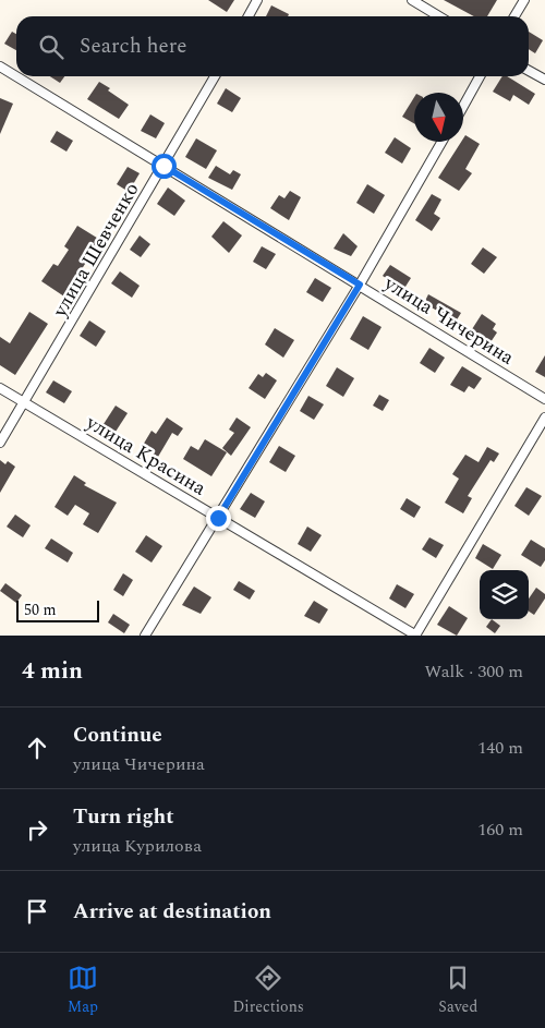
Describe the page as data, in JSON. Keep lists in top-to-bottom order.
{
  "streets": {
    "street": ["улица Шевченко", "улица Чичерина", "улица Красина"]
  },
  "crossings": [
    ["улица Шевченко", "улица Чичерина"],
    ["улица Шевченко", "улица Красина"]
  ],
  "scale_bar": "50 m",
  "north": "bottom",
  "page": {
    "search": "Search here",
    "scale": "50 m",
    "heading": ["4 min", "Walk · 300 m"],
    "list": [
      ["Continue", "улица Чичерина", "140 m"],
      ["Turn right", "улица Курилова", "160 m"],
      "Arrive at destination"
    ],
    "nav": ["Map", "Directions", "Saved"]
  }
}
